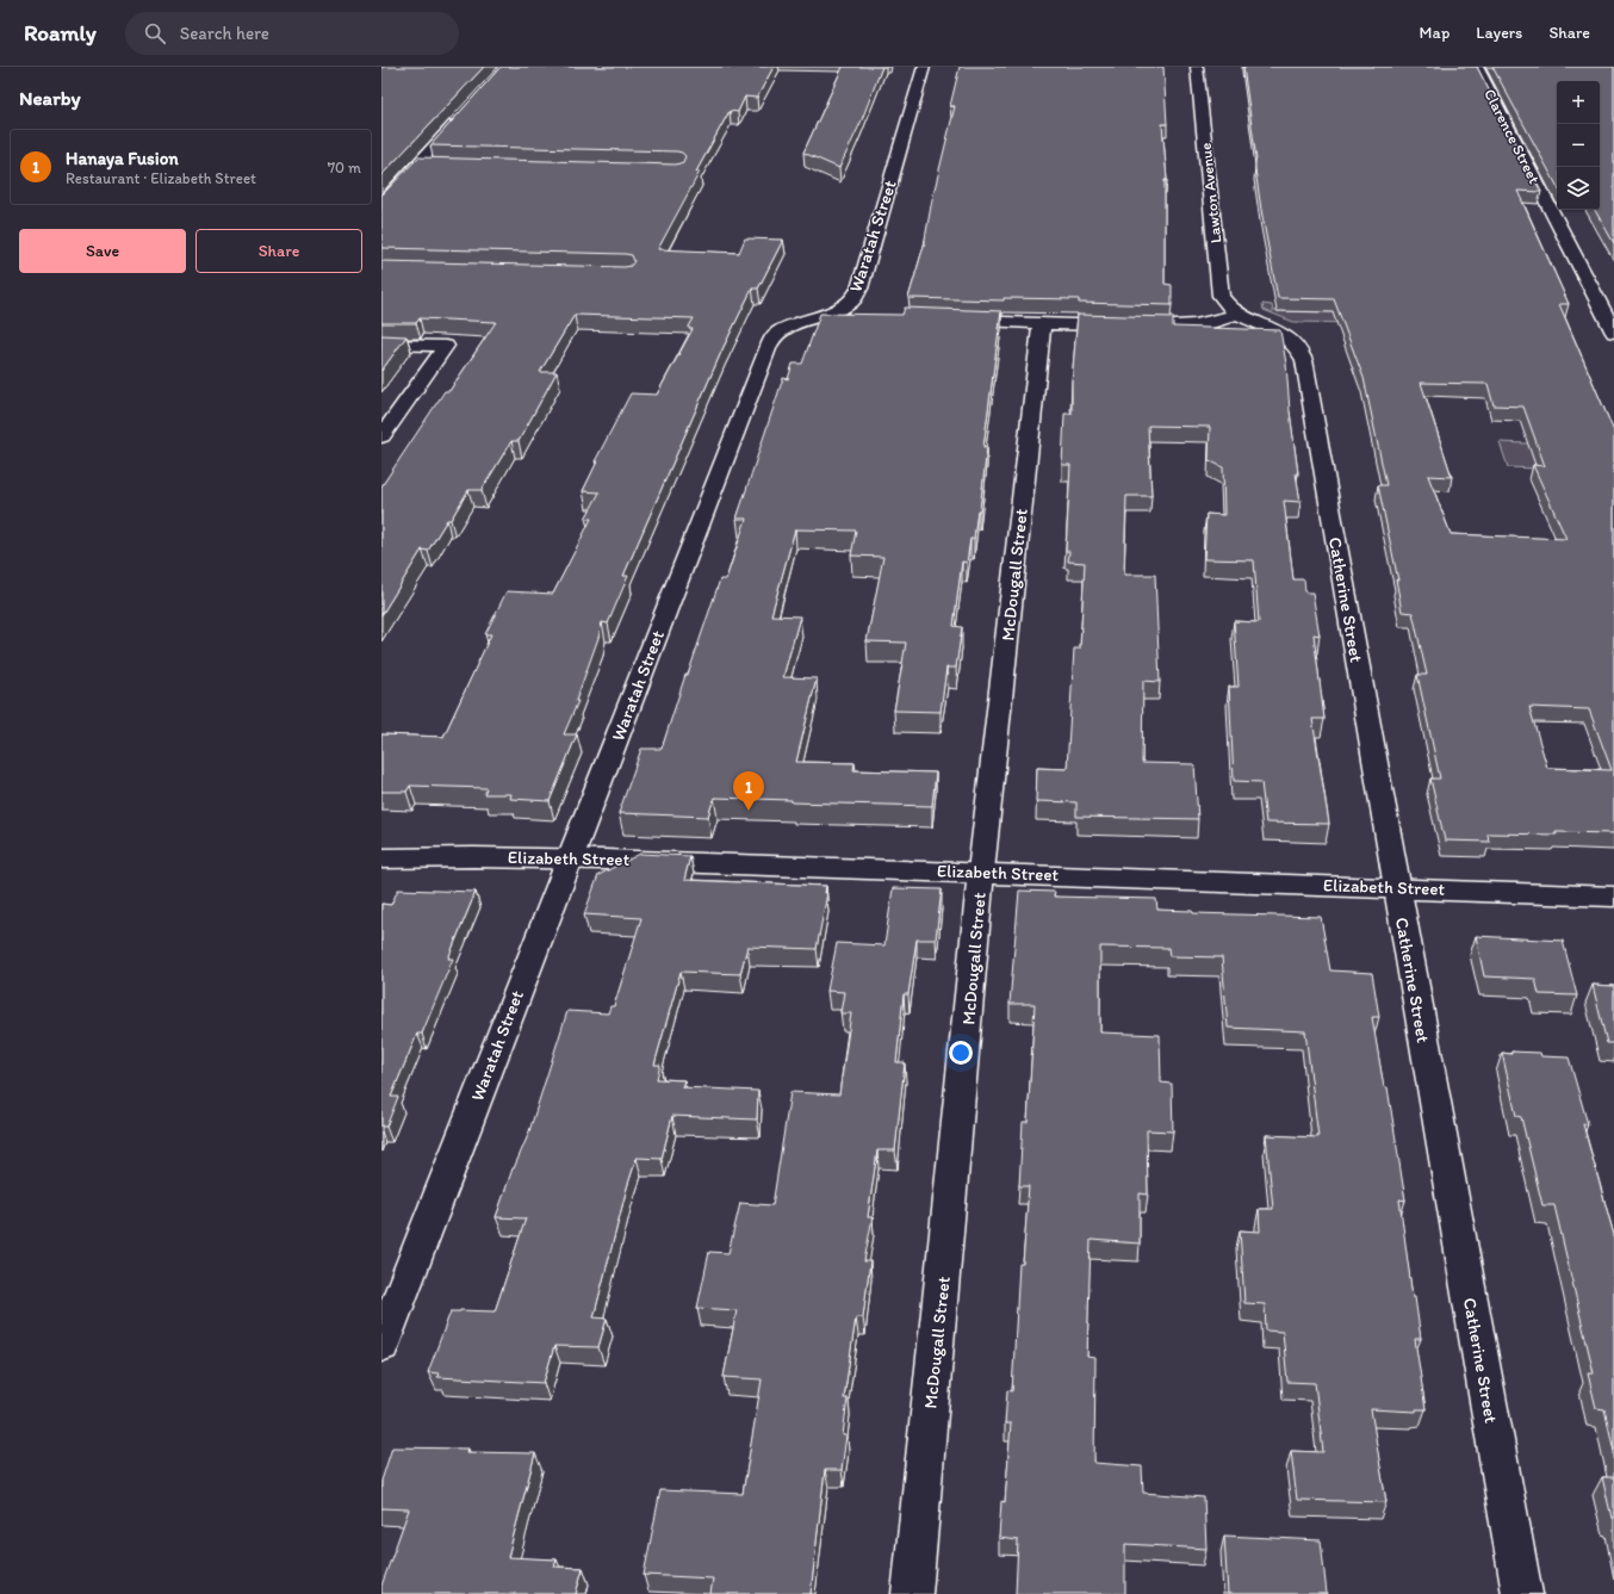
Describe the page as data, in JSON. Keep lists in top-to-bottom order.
{
  "streets": {
    "street": [
      "Clarence Street",
      "Lawton Avenue",
      "Waratah Street",
      "McDougall Street",
      "Catherine Street",
      "Elizabeth Street"
    ]
  },
  "crossings": [
    ["Lawton Avenue", "Catherine Street"],
    ["Waratah Street", "Elizabeth Street"],
    ["McDougall Street", "Elizabeth Street"],
    ["Catherine Street", "Elizabeth Street"]
  ],
  "page": {
    "header": "Roamly",
    "search": "Search here",
    "nav": ["Map", "Layers", "Share"],
    "heading": "Nearby",
    "map_buttons": ["+", "−"],
    "list": [
      {
        "mark": "1",
        "name": "Hanaya Fusion",
        "note": "Restaurant · Elizabeth Street",
        "value": "70 m"
      }
    ],
    "buttons": ["Save", "Share"],
    "pins": "1"
  }
}
